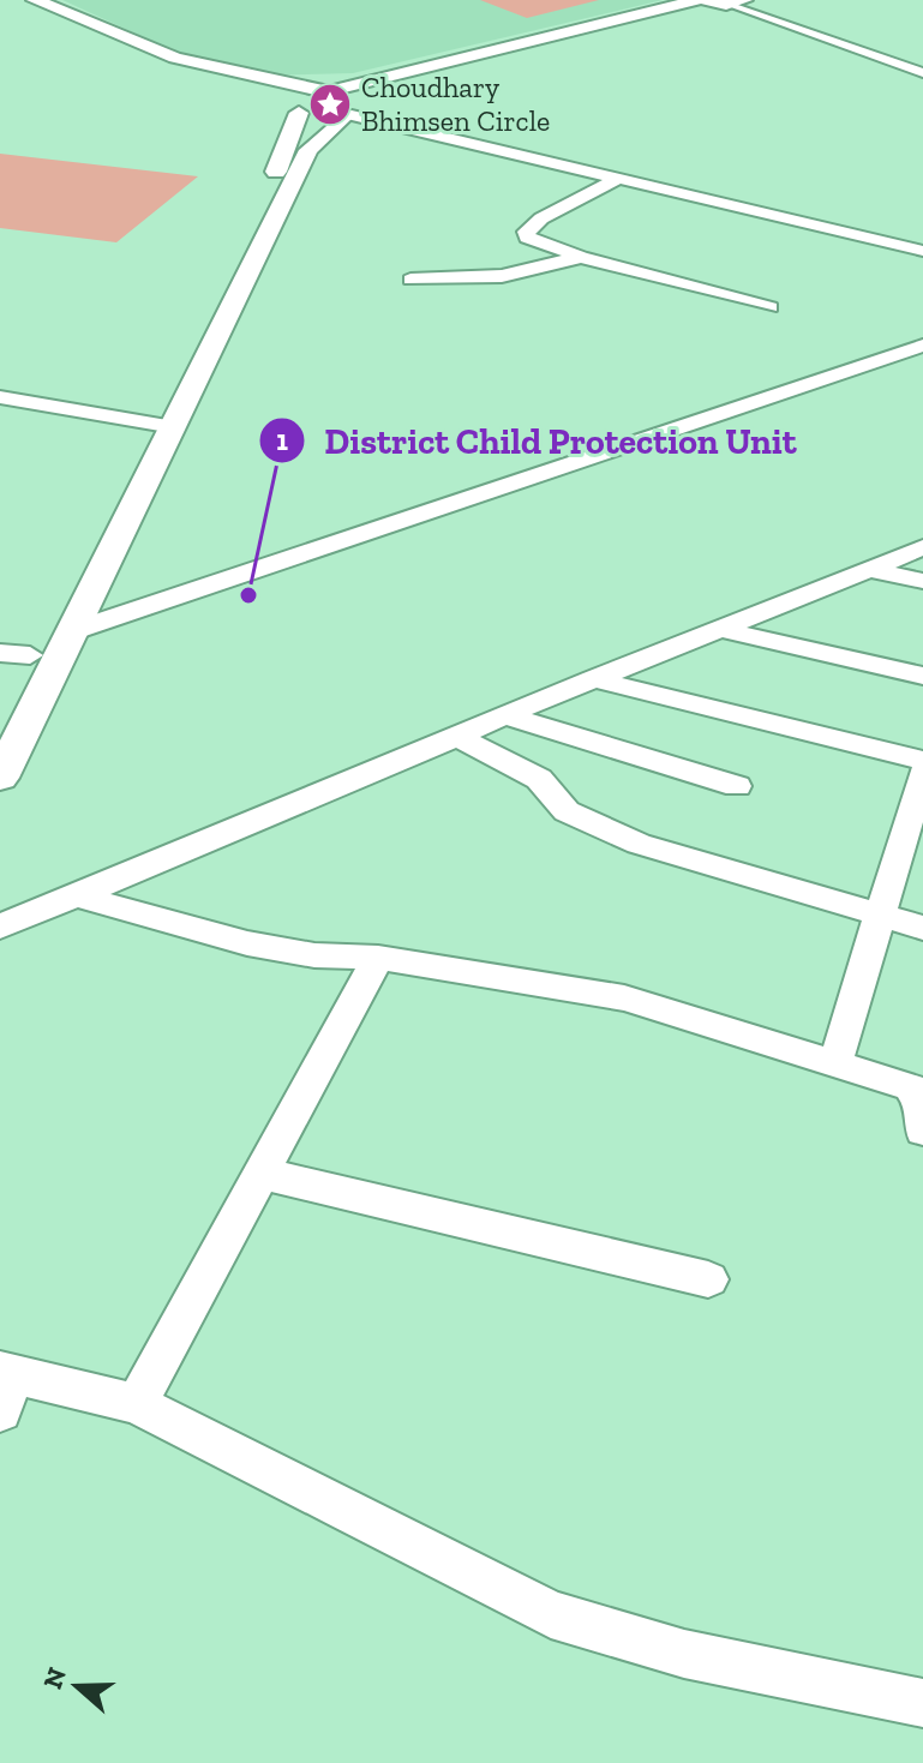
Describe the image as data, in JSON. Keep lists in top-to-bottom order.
{
  "places": {
    "place": ["Choudhary Bhimsen Circle"],
    "other": ["District Child Protection Unit"]
  },
  "north": "left"
}
